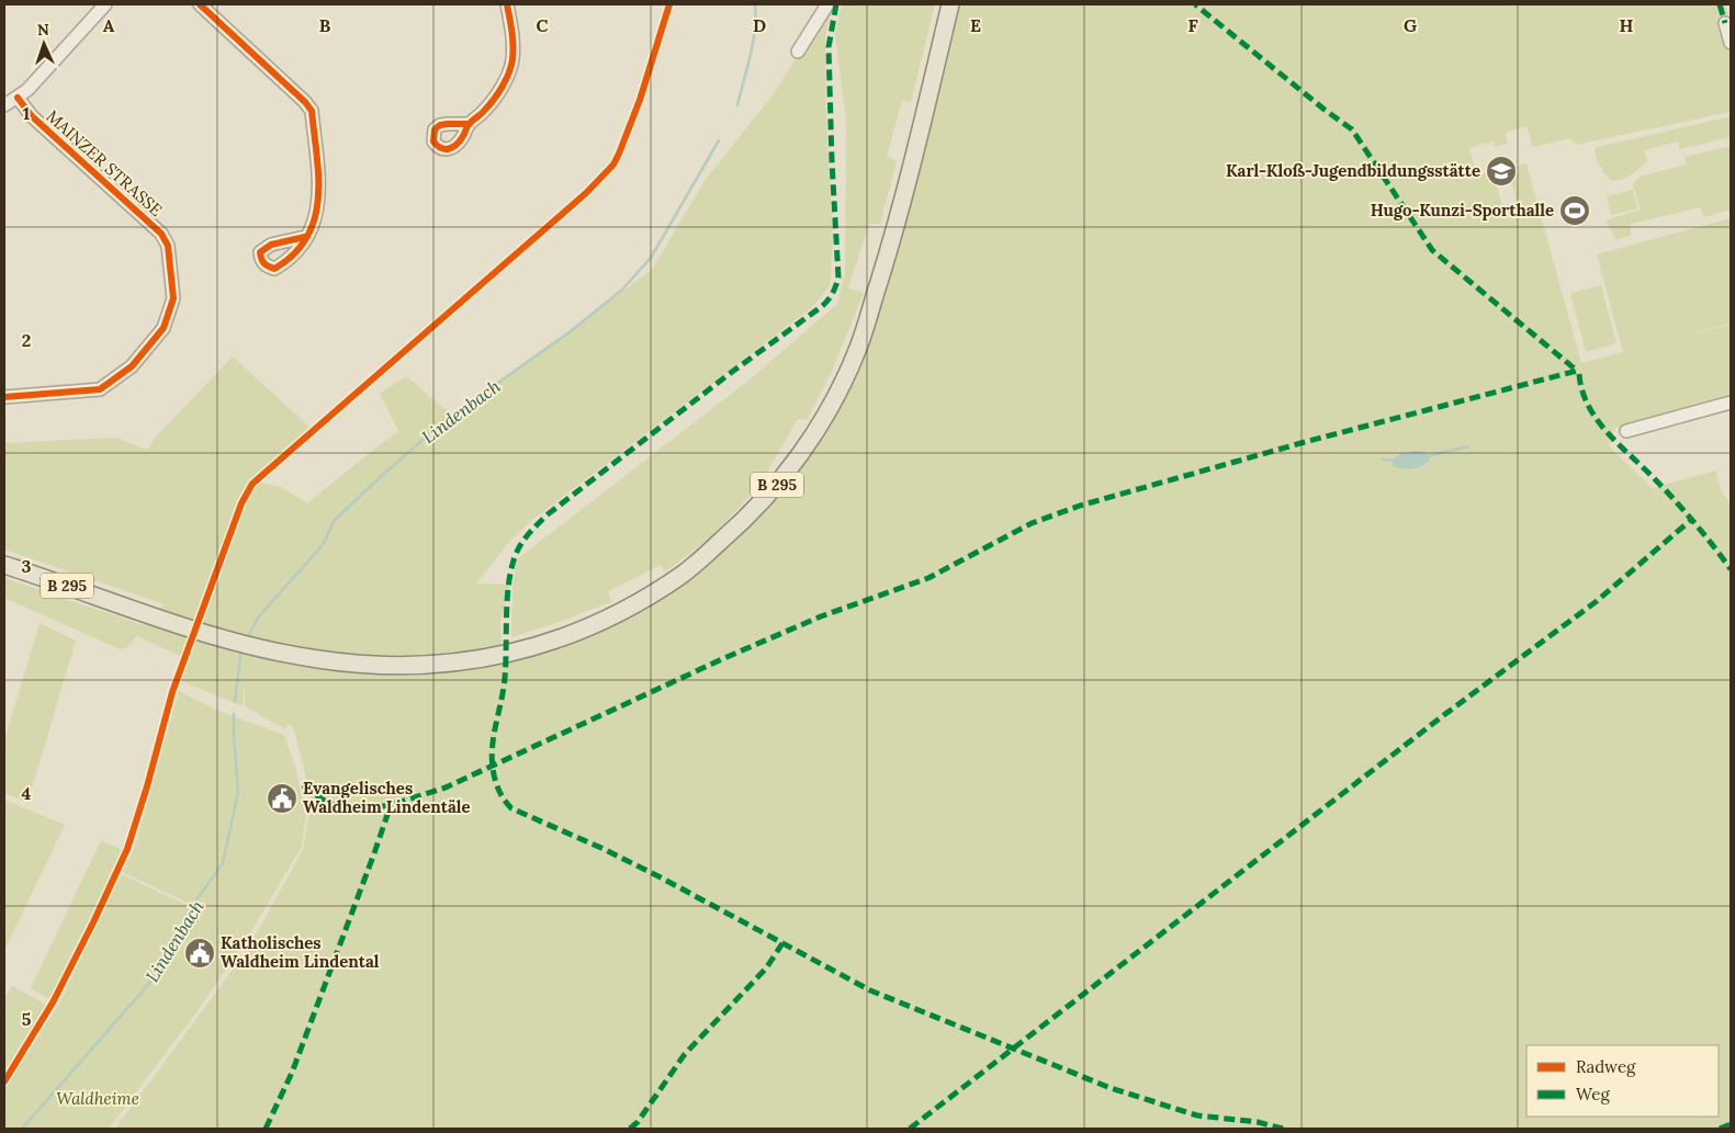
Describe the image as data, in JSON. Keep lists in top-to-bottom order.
{
  "streets": {
    "main road": ["B 295"],
    "street": ["MAINZER STRASSE"]
  },
  "water": ["Lindenbach"],
  "parks": ["Waldheime"],
  "places": {
    "school or university": ["Karl-Kloß-Jugendbildungsstätte"],
    "sports": ["Hugo-Kunzi-Sporthalle"],
    "public building": ["Evangelisches Waldheim Lindentäle", "Katholisches Waldheim Lindental"]
  },
  "legend": ["Radweg", "Weg"],
  "north": "top",
  "grid": {
    "columns": [
      "A",
      "B",
      "C",
      "D",
      "E",
      "F",
      "G",
      "H"
    ],
    "rows": [
      "1",
      "2",
      "3",
      "4",
      "5"
    ]
  }
}
